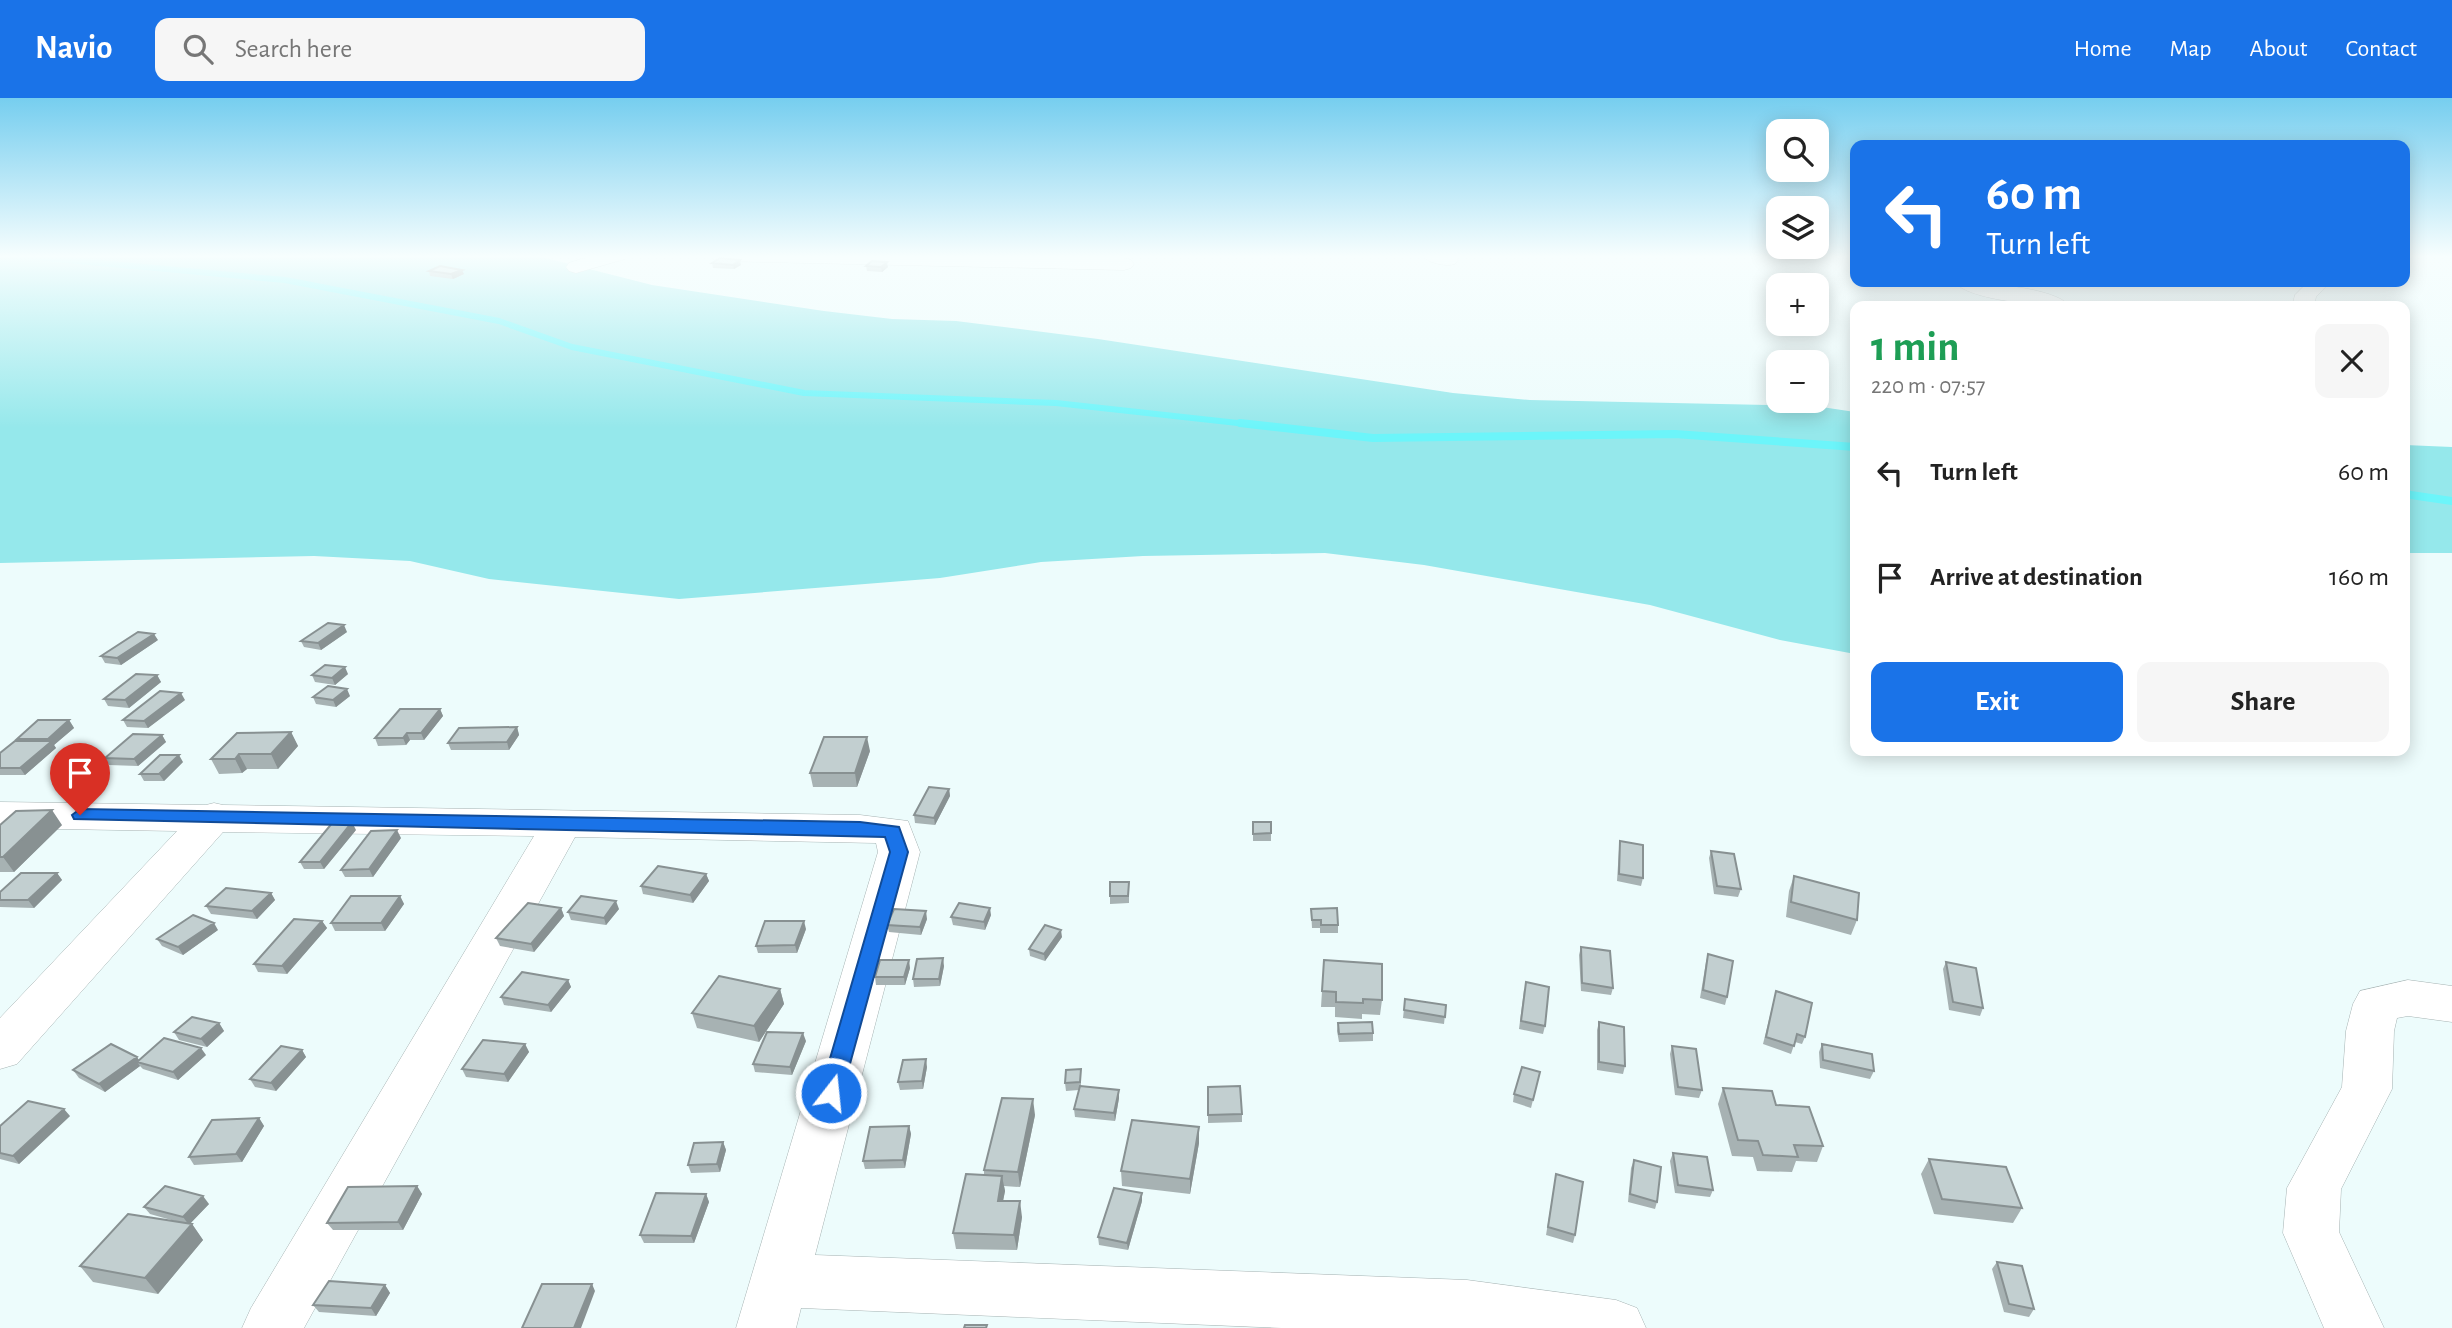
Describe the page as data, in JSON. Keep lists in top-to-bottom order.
{
  "page": {
    "header": "Navio",
    "search": "Search here",
    "nav": [
      "Home",
      "Map",
      "About",
      "Contact"
    ],
    "map_buttons": ["+", "−"],
    "turn": ["60 m", "Turn left"],
    "heading": ["1 min", "220 m · 07:57"],
    "list": [
      {
        "name": "Turn left",
        "value": "60 m"
      },
      {
        "name": "Arrive at destination",
        "value": "160 m"
      }
    ],
    "buttons": ["Exit", "Share"]
  }
}
